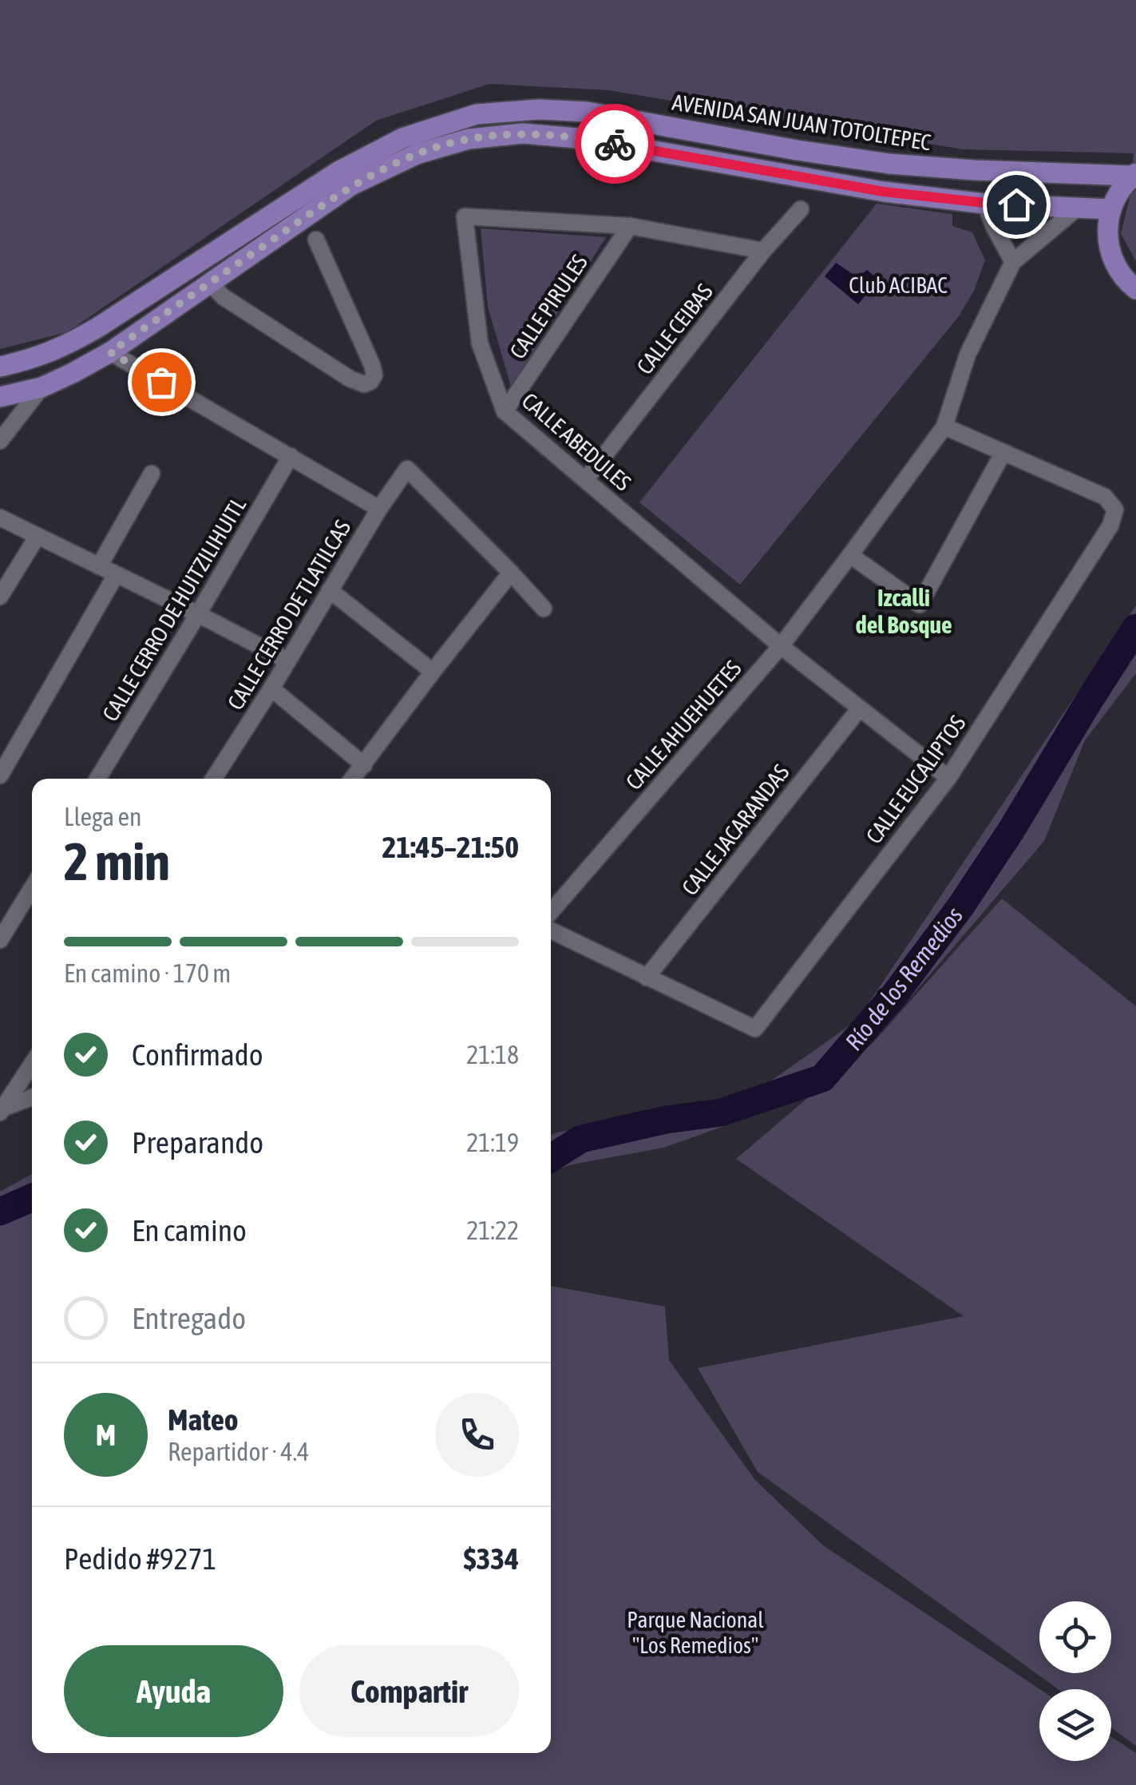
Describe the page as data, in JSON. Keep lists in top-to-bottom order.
{
  "streets": {
    "main road": ["AVENIDA SAN JUAN TOTOLTEPEC"],
    "street": [
      "CALLE PIRULES",
      "CALLE CEIBAS",
      "CALLE ABEDULES",
      "CALLE CERRO DE HUITZILIHUITL",
      "CALLE CERRO DE TLATILCAS",
      "CALLE AHUEHUETES",
      "CALLE EUCALIPTOS",
      "CALLE JACARANDAS"
    ]
  },
  "crossings": [
    ["CALLE PIRULES", "CALLE ABEDULES"],
    ["CALLE CEIBAS", "CALLE ABEDULES"],
    ["CALLE ABEDULES", "CALLE AHUEHUETES"],
    ["CALLE ABEDULES", "CALLE EUCALIPTOS"],
    ["CALLE ABEDULES", "CALLE JACARANDAS"],
    ["CALLE AHUEHUETES", "CALLE EUCALIPTOS"],
    ["CALLE EUCALIPTOS", "CALLE JACARANDAS"]
  ],
  "districts": ["Izcalli del Bosque"],
  "water": ["Río de los Remedios"],
  "parks": ["Club ACIBAC", "Parque Nacional \"Los Remedios\""],
  "page": {
    "heading": ["2 min", "Llega en", "21:45–21:50"],
    "panel": [
      "Mateo",
      "Repartidor · 4.4",
      "Pedido #9271",
      "$334"
    ],
    "bar": "En camino · 170 m",
    "list": [
      ["Confirmado", "21:18"],
      ["Preparando", "21:19"],
      ["En camino", "21:22"],
      "Entregado"
    ],
    "round": "M",
    "buttons": ["Ayuda", "Compartir"]
  }
}
